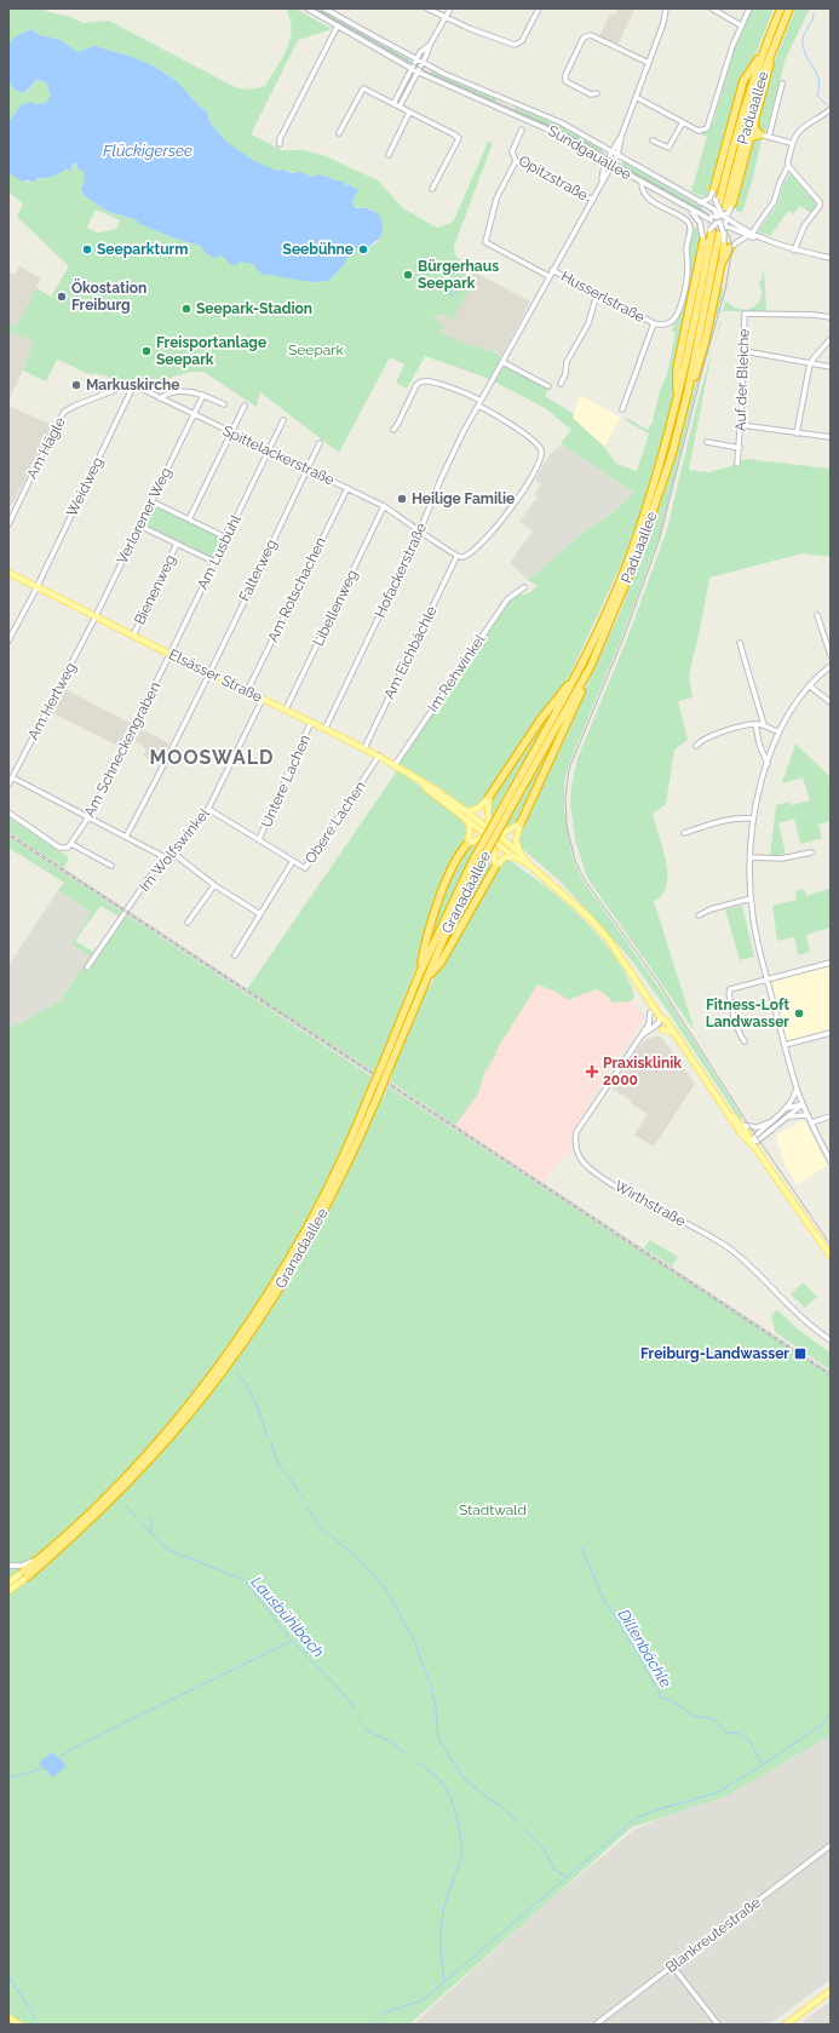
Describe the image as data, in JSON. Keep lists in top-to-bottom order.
{
  "streets": {
    "highway": ["Paduaallee", "Granadaallee"],
    "main road": ["Elsässer Straße"],
    "street": [
      "Sundgauallee",
      "Opitzstraße",
      "Husserlstraße",
      "Auf der Bleiche",
      "Am Hägle",
      "Spittelackerstraße",
      "Weidweg",
      "Verlorener Weg",
      "Am Lusbühl",
      "Falterweg",
      "Hofackerstraße",
      "Bienenweg",
      "Am Rotschachen",
      "Libellenweg",
      "Am Eichbächle",
      "Im Rehwinkel",
      "Am Hertweg",
      "Am Schneckengraben",
      "Untere Lachen",
      "Obere Lachen",
      "Im Wolfswinkel",
      "Wirthstraße",
      "Blankreutestraße"
    ]
  },
  "crossings": [
    ["Paduaallee", "Sundgauallee"],
    ["Paduaallee", "Elsässer Straße"],
    ["Paduaallee", "Granadaallee"],
    ["Sundgauallee", "Hofackerstraße"],
    ["Opitzstraße", "Hofackerstraße"],
    ["Husserlstraße", "Hofackerstraße"],
    ["Am Hägle", "Spittelackerstraße"],
    ["Am Hägle", "Weidweg"],
    ["Spittelackerstraße", "Weidweg"],
    ["Spittelackerstraße", "Verlorener Weg"],
    ["Spittelackerstraße", "Am Lusbühl"],
    ["Spittelackerstraße", "Falterweg"],
    ["Spittelackerstraße", "Hofackerstraße"],
    ["Spittelackerstraße", "Am Rotschachen"],
    ["Spittelackerstraße", "Libellenweg"],
    ["Spittelackerstraße", "Am Eichbächle"],
    ["Weidweg", "Elsässer Straße"],
    ["Verlorener Weg", "Elsässer Straße"],
    ["Verlorener Weg", "Am Hertweg"],
    ["Am Lusbühl", "Elsässer Straße"],
    ["Am Lusbühl", "Am Schneckengraben"],
    ["Falterweg", "Elsässer Straße"],
    ["Hofackerstraße", "Elsässer Straße"],
    ["Bienenweg", "Elsässer Straße"],
    ["Am Rotschachen", "Elsässer Straße"],
    ["Libellenweg", "Elsässer Straße"],
    ["Am Eichbächle", "Elsässer Straße"],
    ["Im Rehwinkel", "Elsässer Straße"],
    ["Elsässer Straße", "Am Hertweg"],
    ["Elsässer Straße", "Am Schneckengraben"],
    ["Elsässer Straße", "Untere Lachen"],
    ["Elsässer Straße", "Obere Lachen"],
    ["Elsässer Straße", "Im Wolfswinkel"],
    ["Elsässer Straße", "Granadaallee"],
    ["Elsässer Straße", "Wirthstraße"],
    ["Untere Lachen", "Obere Lachen"],
    ["Obere Lachen", "Im Wolfswinkel"]
  ],
  "districts": ["MOOSWALD"],
  "water": ["Flückigersee", "Lausbühlbach", "Dillenbächle"],
  "parks": ["Seepark", "Stadtwald"],
  "places": {
    "other": [
      "Seeparkturm",
      "Seebühne",
      "Bürgerhaus Seepark",
      "Ökostation Freiburg",
      "Seepark-Stadion",
      "Freisportanlage Seepark",
      "Markuskirche",
      "Heilige Familie",
      "Fitness-Loft Landwasser"
    ],
    "health": ["Praxisklinik 2000"],
    "transit": ["Freiburg-Landwasser"]
  }
}
